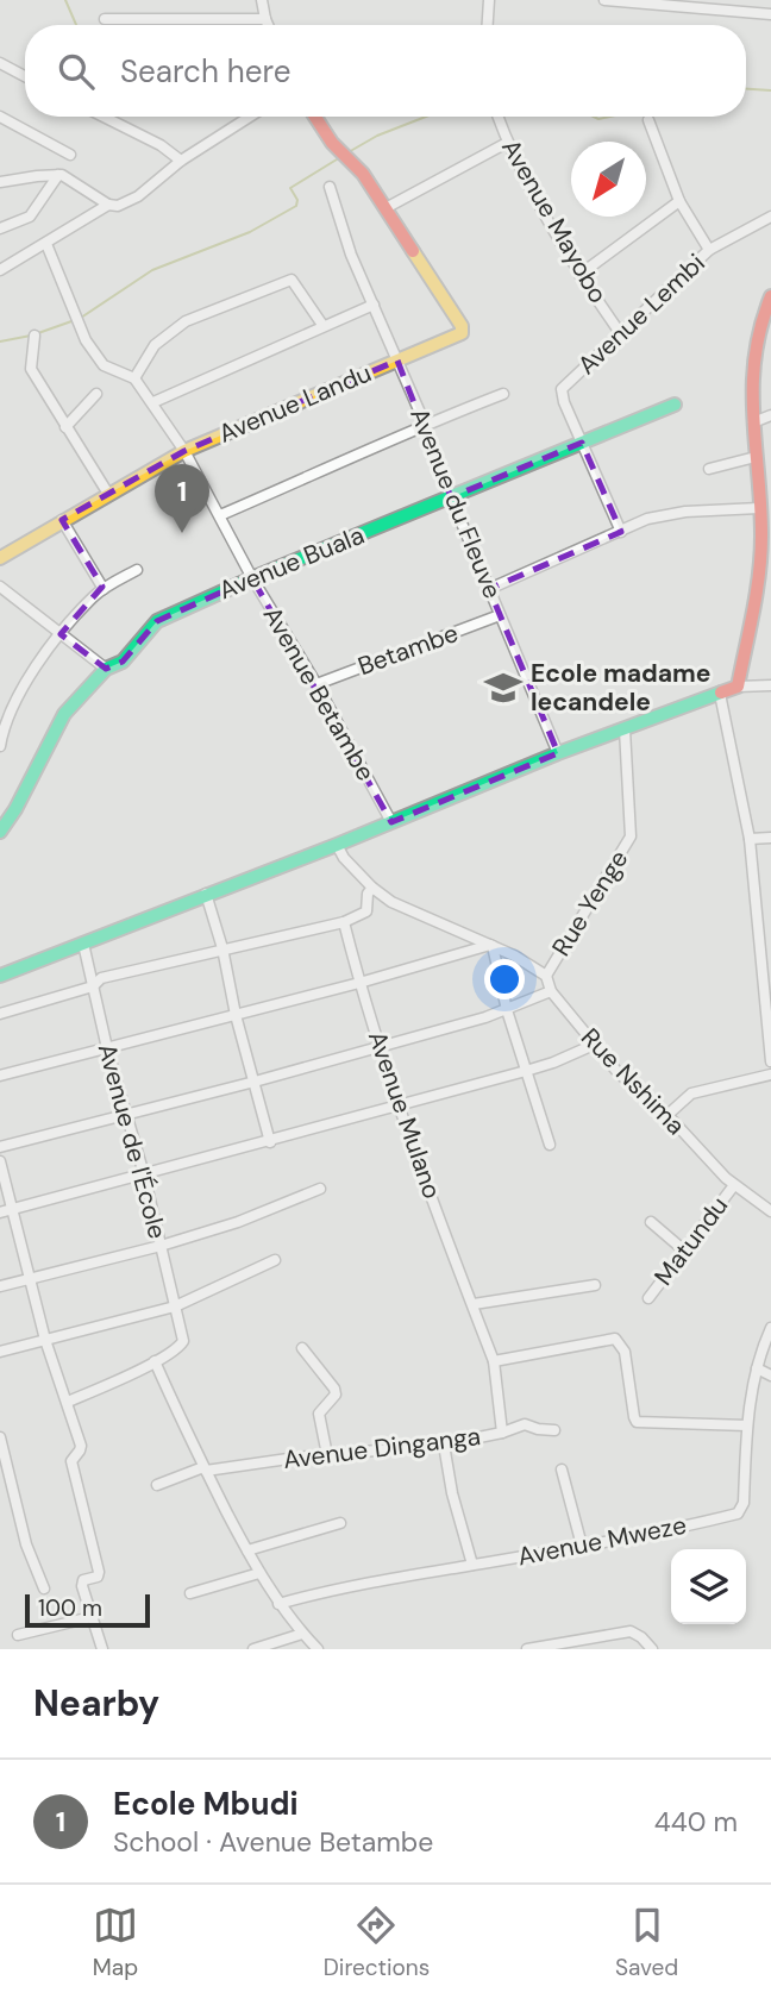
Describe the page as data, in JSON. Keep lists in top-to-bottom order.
{
  "streets": {
    "street": [
      "Avenue Mayobo",
      "Avenue Lembi",
      "Avenue Landu",
      "Avenue du Fleuve",
      "Avenue Buala",
      "Betambe",
      "Avenue Betambe",
      "Rue Yenge",
      "Rue Nshima",
      "Avenue Mulano",
      "Avenue de l'École",
      "Matundu",
      "Avenue Dinganga",
      "Avenue Mweze"
    ]
  },
  "crossings": [
    ["Avenue Mayobo", "Avenue Lembi"],
    ["Avenue Lembi", "Avenue Buala"],
    ["Avenue Landu", "Avenue du Fleuve"],
    ["Avenue Landu", "Avenue Betambe"],
    ["Avenue du Fleuve", "Avenue Buala"],
    ["Avenue du Fleuve", "Betambe"],
    ["Avenue Buala", "Avenue Betambe"],
    ["Betambe", "Avenue Betambe"],
    ["Rue Yenge", "Rue Nshima"],
    ["Rue Nshima", "Matundu"],
    ["Avenue Mulano", "Avenue Dinganga"]
  ],
  "places": {
    "school or university": ["Ecole madame lecandele"]
  },
  "scale_bar": "100 m",
  "north": "bottom left",
  "page": {
    "search": "Search here",
    "pins": "1",
    "scale": "100 m",
    "heading": "Nearby",
    "list": [
      {
        "mark": "1",
        "name": "Ecole Mbudi",
        "note": "School · Avenue Betambe",
        "value": "440 m"
      }
    ],
    "nav": ["Map", "Directions", "Saved"]
  }
}
